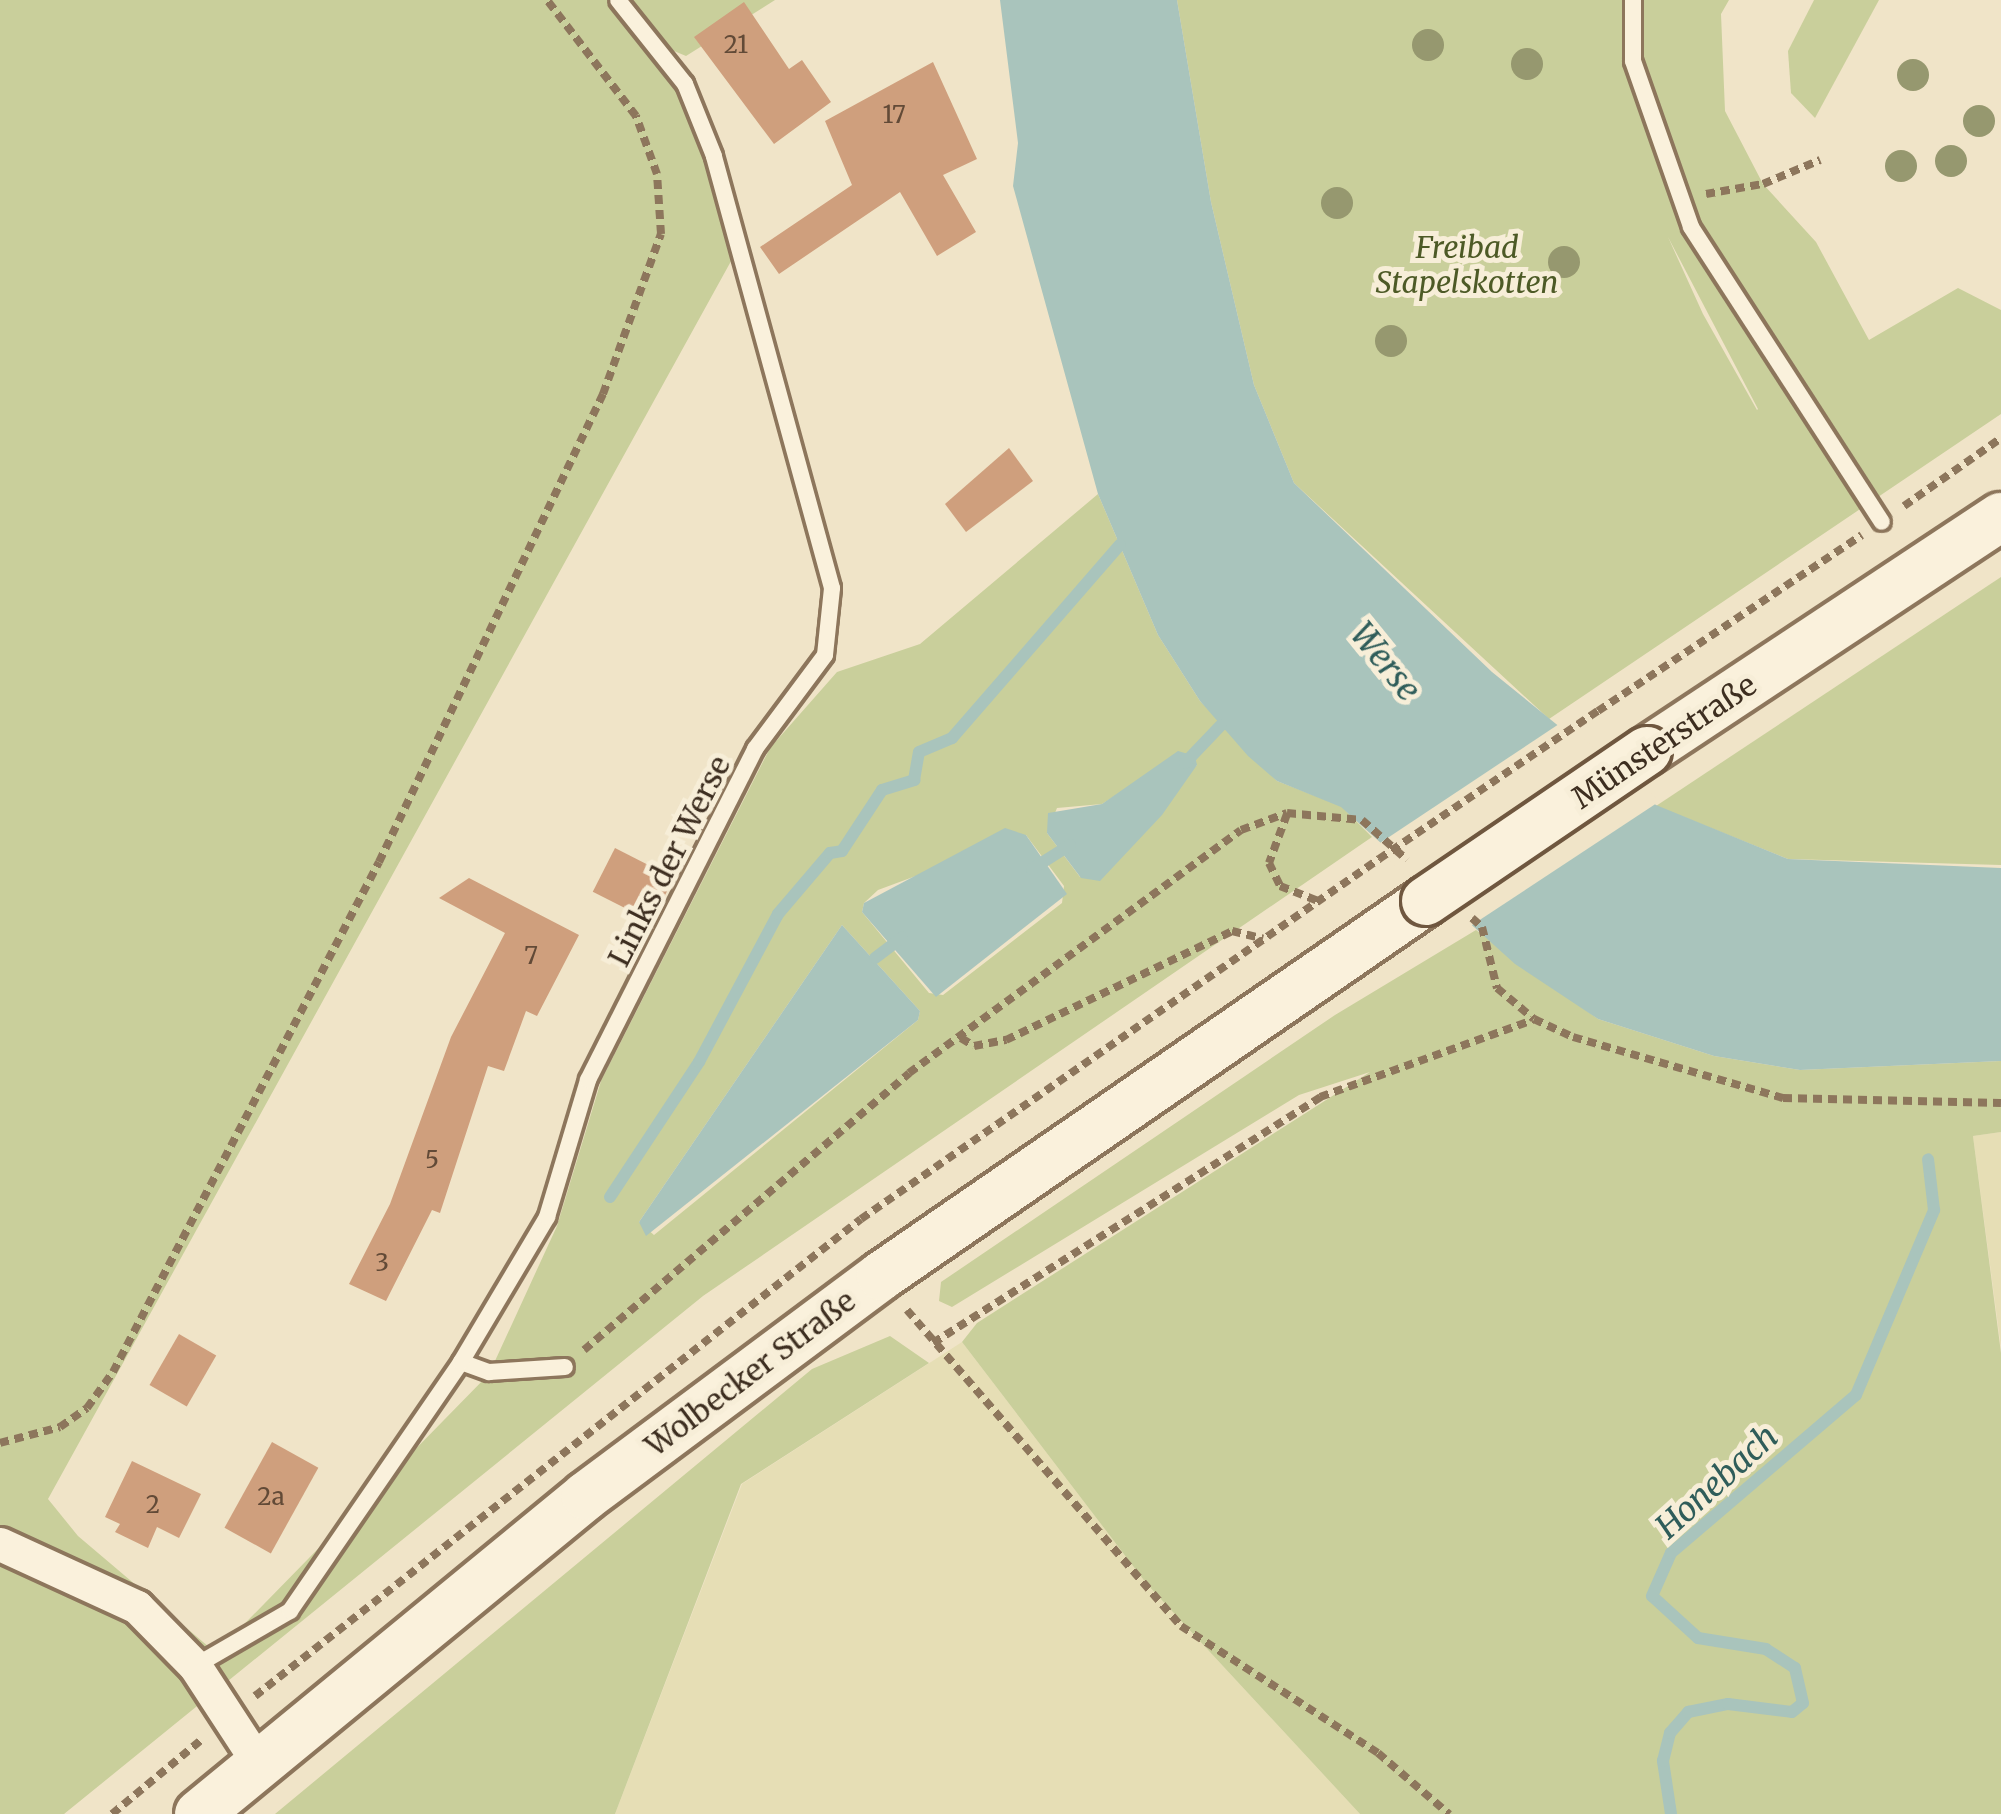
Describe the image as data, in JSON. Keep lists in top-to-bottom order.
{
  "streets": {
    "main road": ["Münsterstraße", "Wolbecker Straße"],
    "lane": ["Links der Werse"]
  },
  "crossings": [
    ["Münsterstraße", "Wolbecker Straße"]
  ],
  "water": ["Werse", "Honebach"],
  "parks": ["Freibad Stapelskotten"],
  "house_numbers": [
    "21",
    "17",
    "7",
    "5",
    "3",
    "2a",
    "2"
  ]
}
